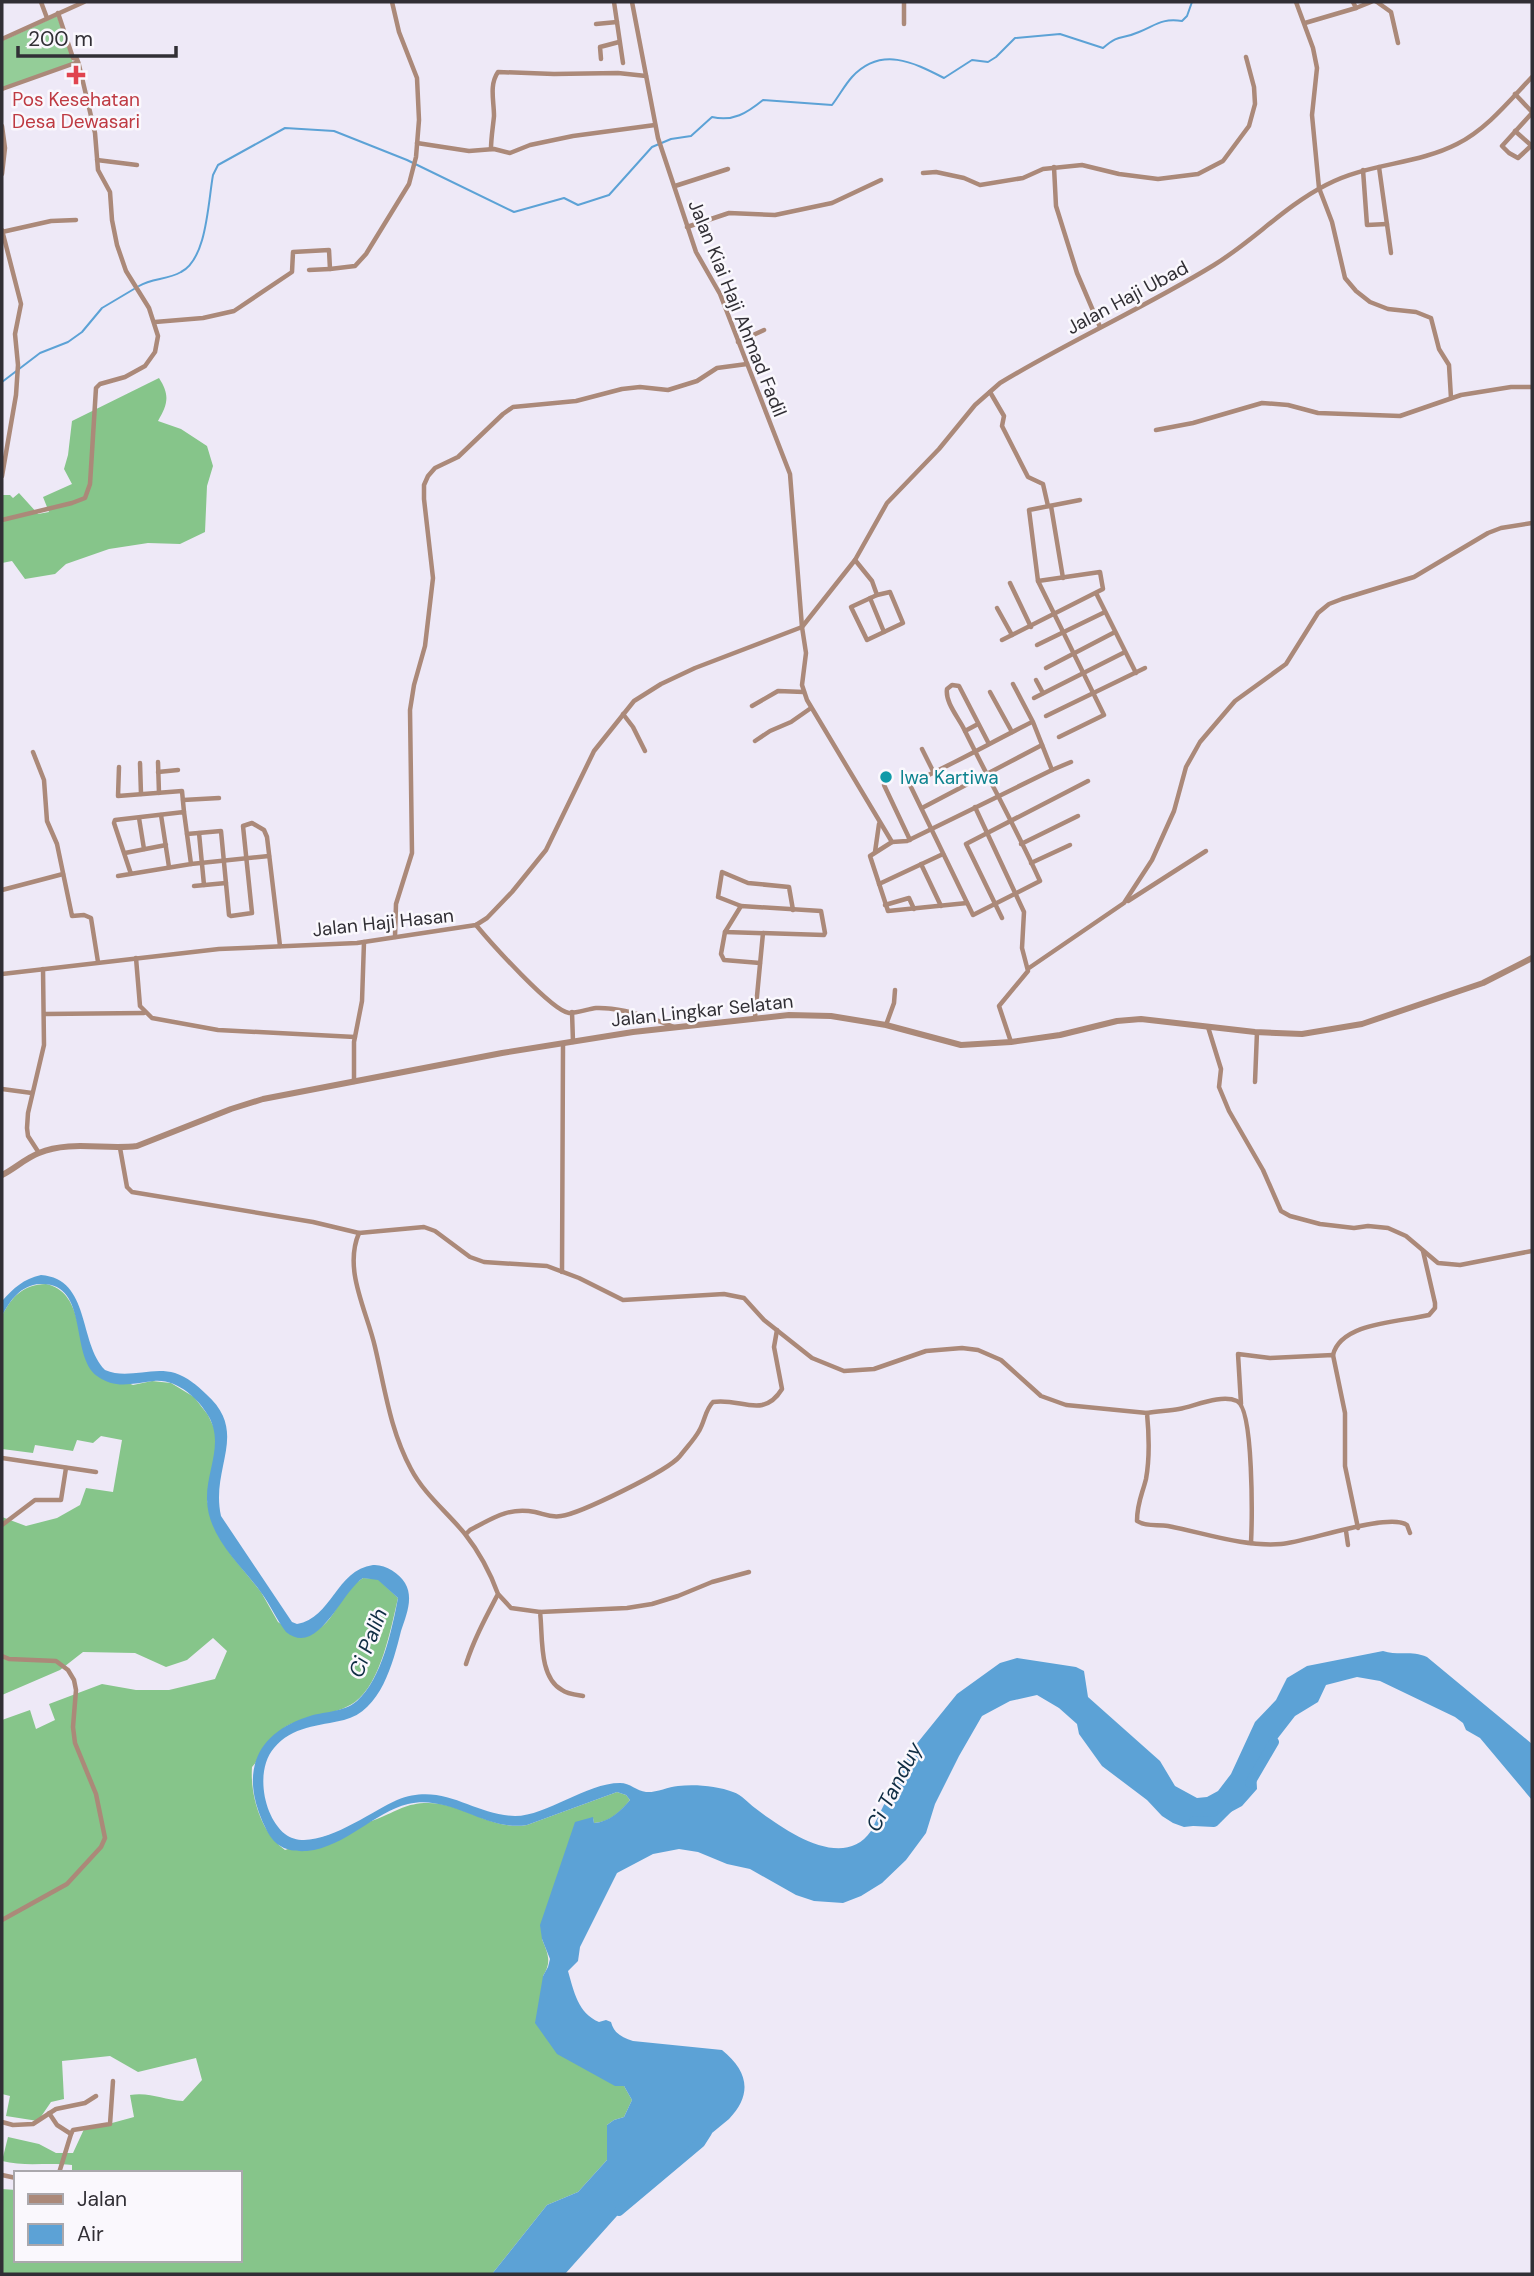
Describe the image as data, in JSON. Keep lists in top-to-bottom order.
{
  "streets": {
    "street": [
      "Jalan Haji Ubad",
      "Jalan Kiai Haji Ahmad Fadil",
      "Jalan Haji Hasan",
      "Jalan Lingkar Selatan"
    ]
  },
  "crossings": [
    ["Jalan Haji Ubad", "Jalan Kiai Haji Ahmad Fadil"],
    ["Jalan Haji Ubad", "Jalan Haji Hasan"],
    ["Jalan Kiai Haji Ahmad Fadil", "Jalan Haji Hasan"]
  ],
  "water": ["Ci Palih", "Ci Tanduy"],
  "places": {
    "health": ["Pos Kesehatan Desa Dewasari"],
    "other": ["Iwa Kartiwa"]
  },
  "legend": ["Jalan", "Air"],
  "scale_bar": "200 m"
}
